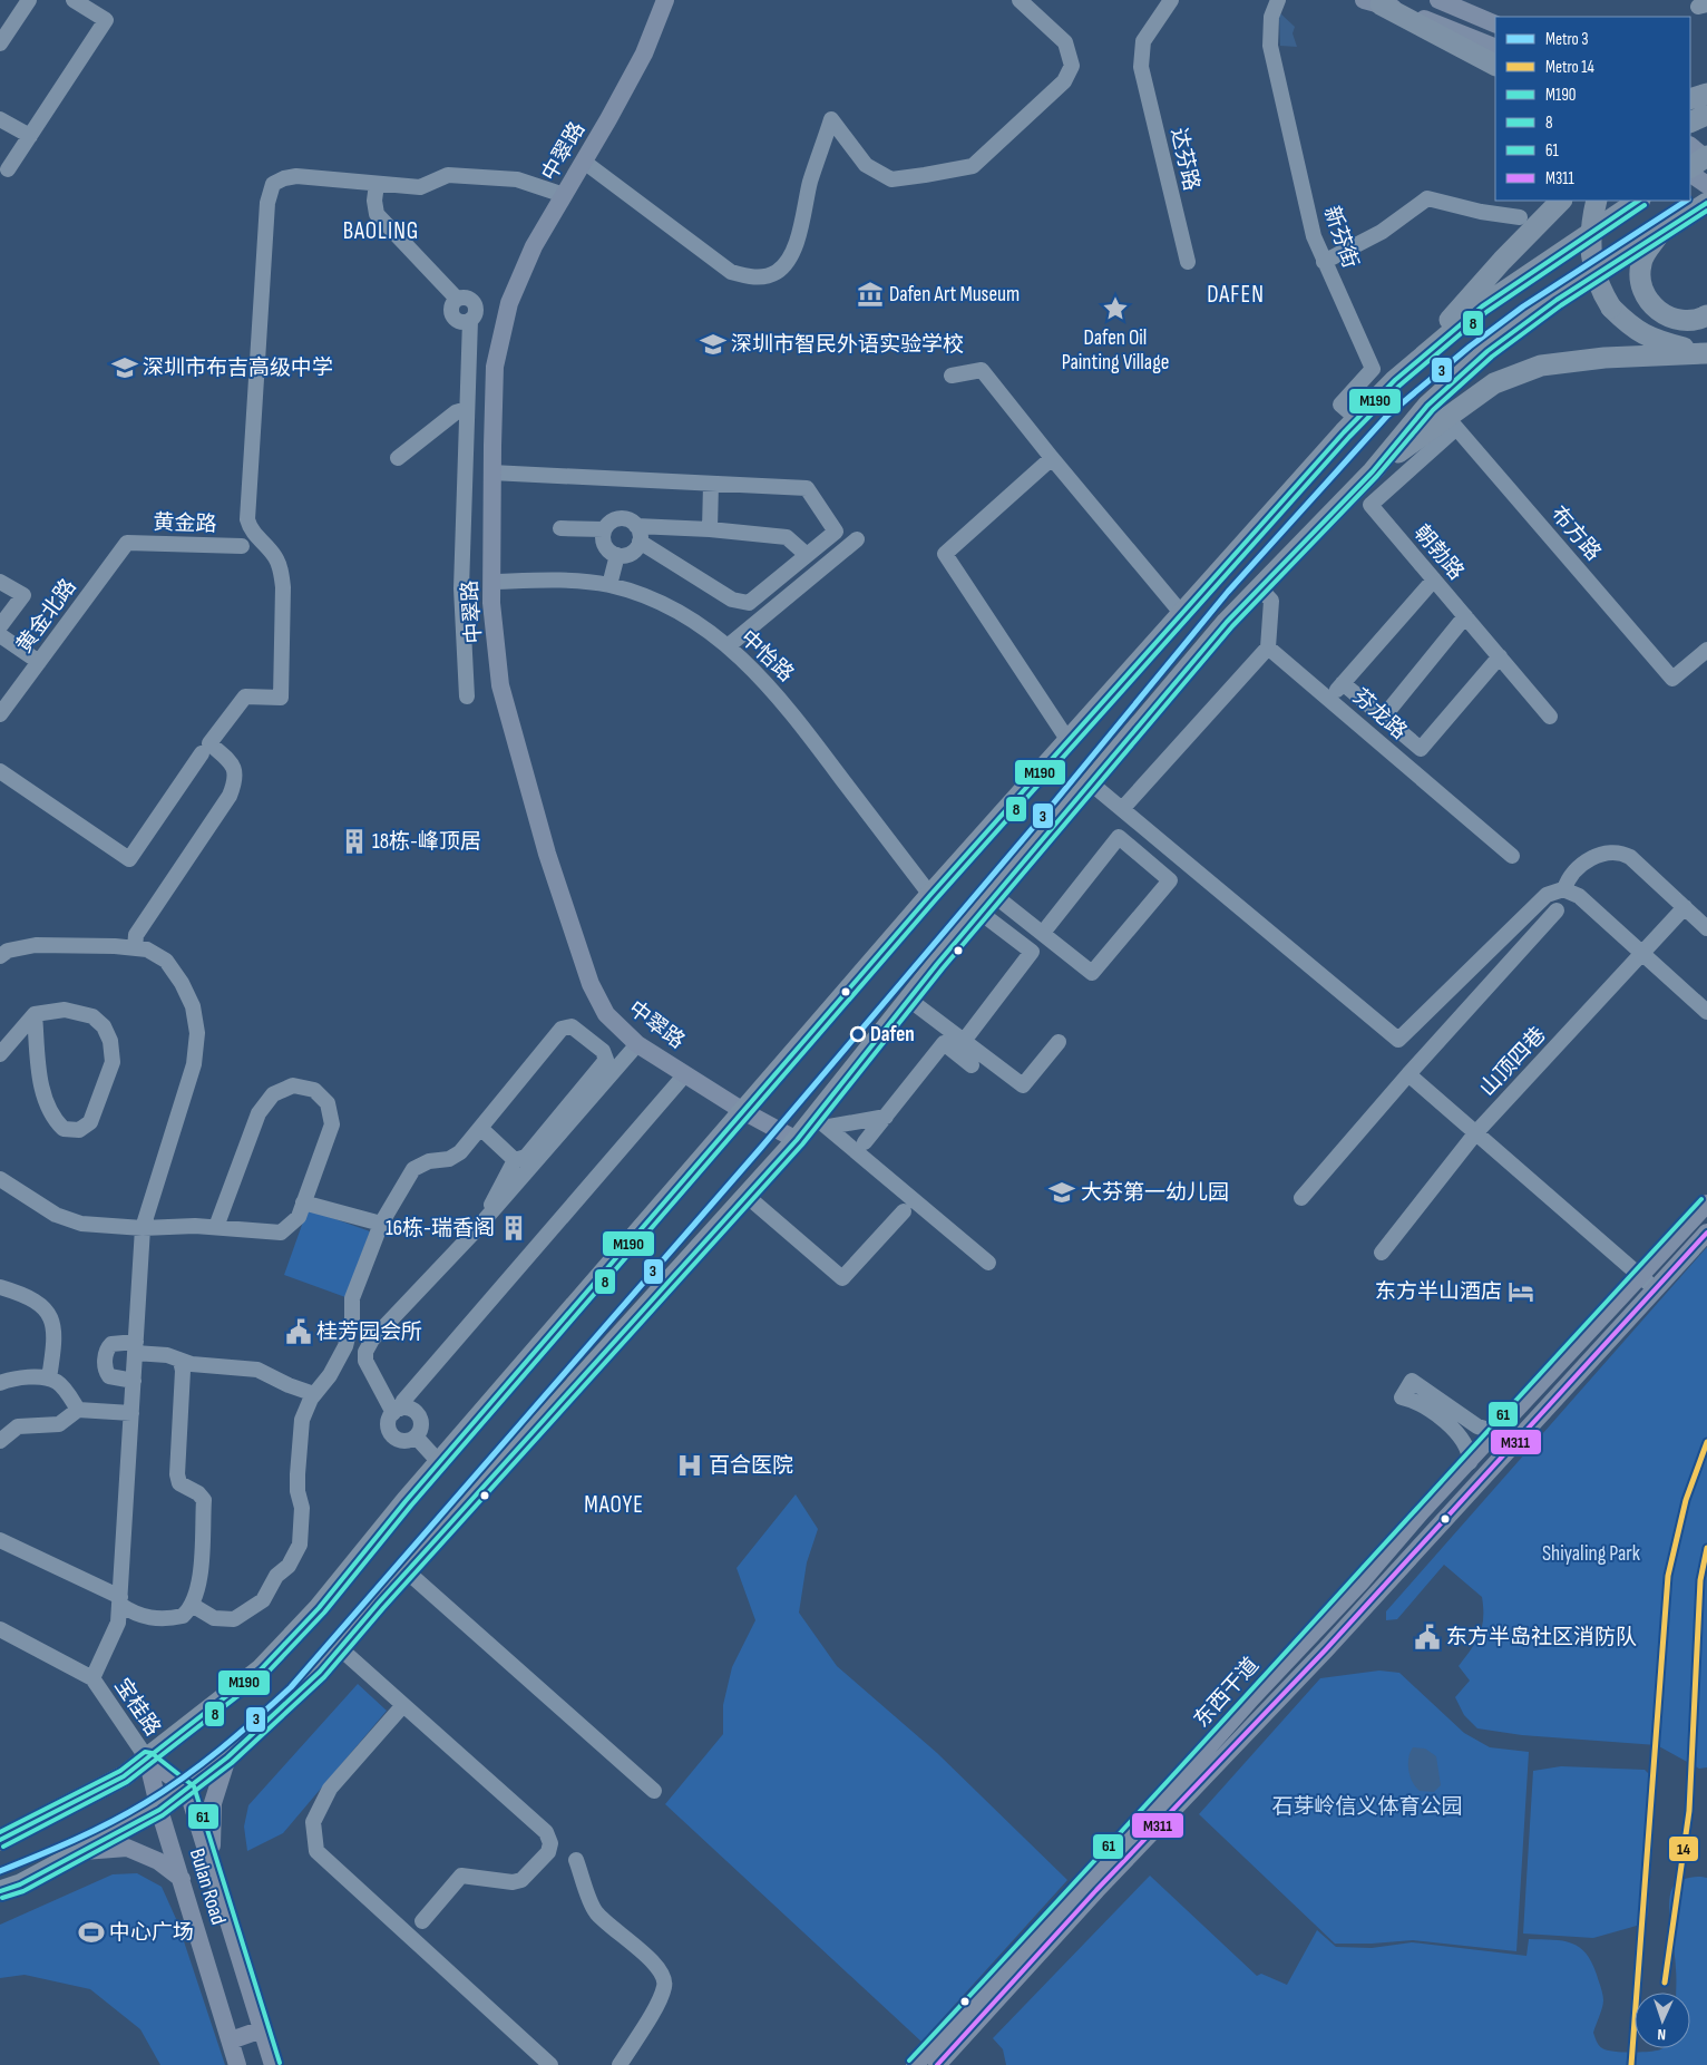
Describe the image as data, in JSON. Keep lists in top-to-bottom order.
{
  "streets": {
    "main road": ["中翠路", "东西干道", "Bulan Road"],
    "street": [
      "达芬路",
      "新芬街",
      "黄金路",
      "布方路",
      "朝勃路",
      "黄金北路",
      "中怡路",
      "芬龙路",
      "山顶四巷",
      "宝桂路"
    ]
  },
  "crossings": [
    ["中翠路", "中怡路"],
    ["黄金路", "黄金北路"],
    ["布方路", "朝勃路"],
    ["宝桂路", "Bulan Road"]
  ],
  "districts": ["BAOLING", "DAFEN", "MAOYE"],
  "parks": ["Shiyaling Park", "石芽岭信义体育公园"],
  "places": {
    "museum": ["Dafen Art Museum"],
    "place": ["Dafen Oil Painting Village"],
    "school or university": ["深圳市智民外语实验学校", "深圳市布吉高级中学", "大芬第一幼儿园"],
    "building": ["18栋-峰顶居", "16栋-瑞香阁"],
    "other": ["Dafen"],
    "hotel": ["东方半山酒店"],
    "public building": ["桂芳园会所", "东方半岛社区消防队"],
    "hospital": ["百合医院"],
    "sports": ["中心广场"]
  },
  "lines": [
    "metro line 3",
    "transit line M190",
    "transit line 8",
    "transit line 61",
    "transit line M311",
    "metro line 14"
  ],
  "legend": [
    "Metro 3",
    "Metro 14",
    "M190",
    "8",
    "61",
    "M311"
  ],
  "north": "bottom"
}
